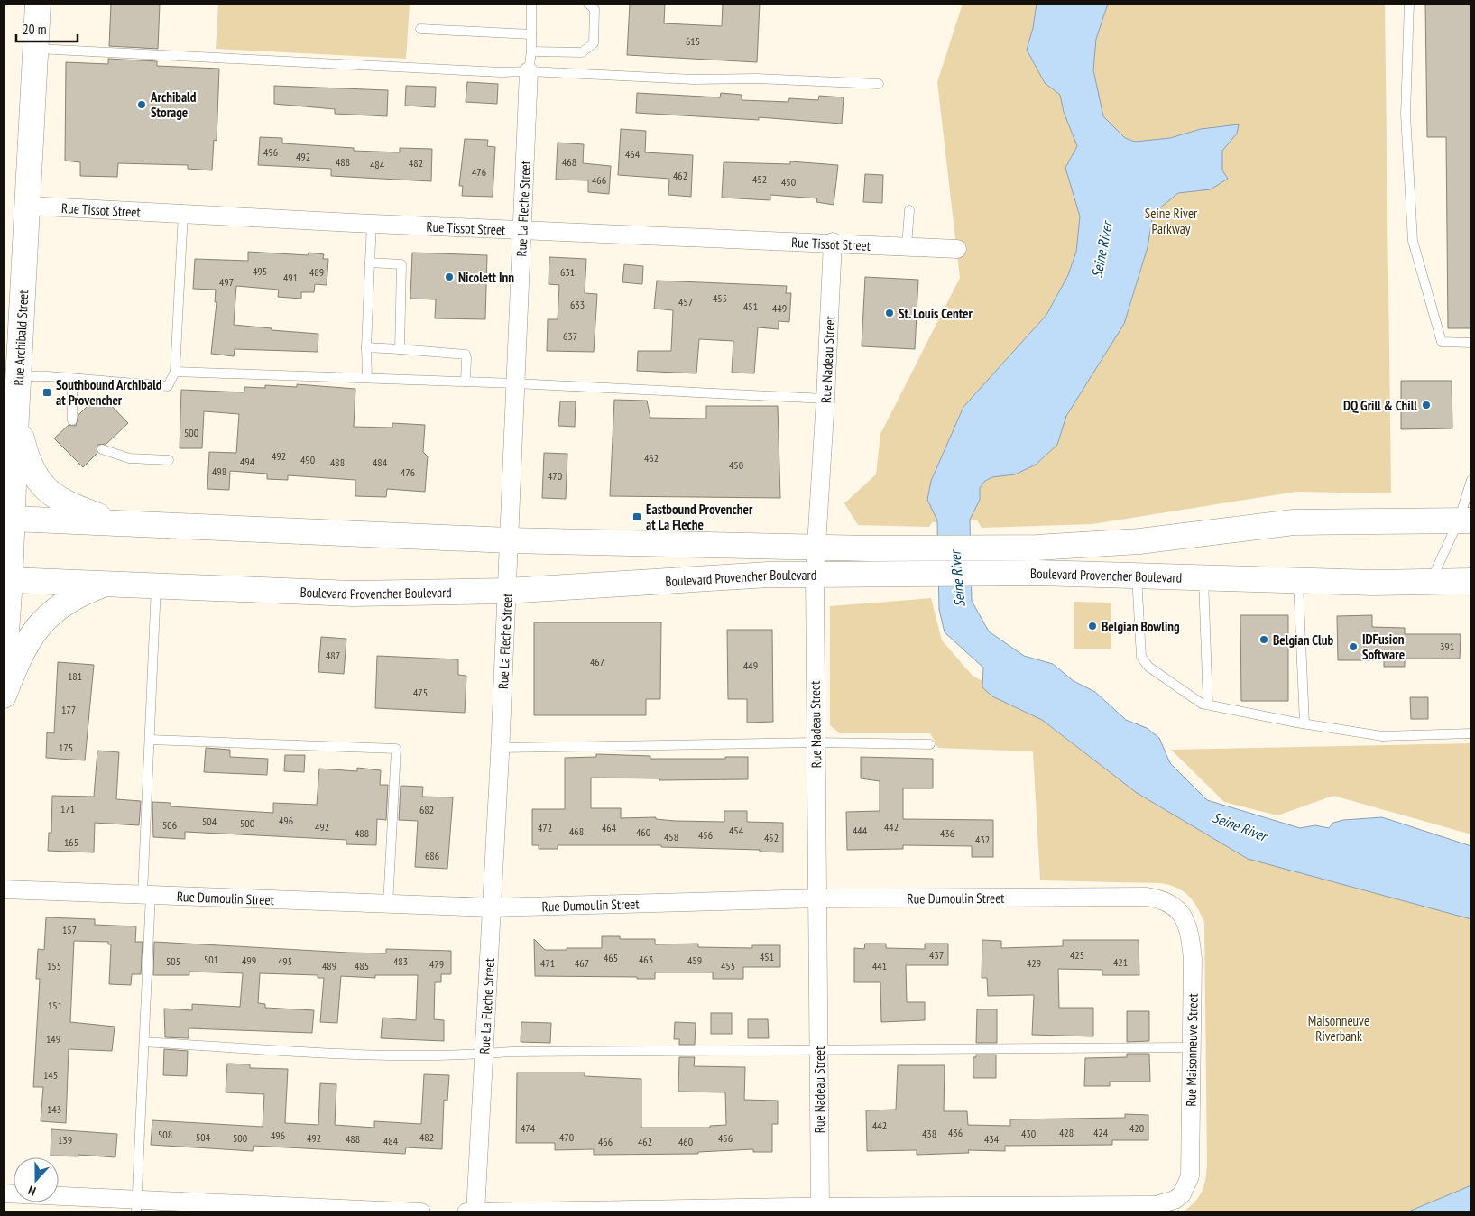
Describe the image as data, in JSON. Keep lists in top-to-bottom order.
{
  "streets": {
    "main road": ["Rue Archibald Street", "Boulevard Provencher Boulevard"],
    "street": [
      "Rue Tissot Street",
      "Rue La Fleche Street",
      "Rue Nadeau Street",
      "Rue Dumoulin Street",
      "Rue Maisonneuve Street"
    ]
  },
  "crossings": [
    ["Rue Tissot Street", "Rue La Fleche Street"],
    ["Rue Tissot Street", "Rue Archibald Street"],
    ["Rue Tissot Street", "Rue Nadeau Street"],
    ["Rue La Fleche Street", "Boulevard Provencher Boulevard"],
    ["Rue La Fleche Street", "Rue Dumoulin Street"],
    ["Rue Archibald Street", "Boulevard Provencher Boulevard"],
    ["Rue Nadeau Street", "Boulevard Provencher Boulevard"],
    ["Rue Nadeau Street", "Rue Dumoulin Street"],
    ["Rue Nadeau Street", "Rue Maisonneuve Street"],
    ["Rue Dumoulin Street", "Rue Maisonneuve Street"]
  ],
  "water": ["Seine River"],
  "parks": ["Seine River Parkway", "Maisonneuve Riverbank"],
  "places": {
    "other": [
      "Archibald Storage",
      "Nicolett Inn",
      "St. Louis Center",
      "DQ Grill & Chill",
      "Belgian Bowling",
      "Belgian Club",
      "IDFusion Software"
    ],
    "transit": ["Southbound Archibald at Provencher", "Eastbound Provencher at La Fleche"]
  },
  "house_numbers": [
    "615",
    "496",
    "464",
    "492",
    "488",
    "468",
    "482",
    "484",
    "476",
    "462",
    "452",
    "466",
    "450",
    "495",
    "489",
    "631",
    "491",
    "497",
    "455",
    "457",
    "633",
    "451",
    "449",
    "637",
    "500",
    "492",
    "462",
    "490",
    "494",
    "488",
    "484",
    "450",
    "498",
    "476",
    "470",
    "391",
    "487",
    "467",
    "449",
    "181",
    "475",
    "177",
    "175",
    "171",
    "682",
    "496",
    "504",
    "500",
    "506",
    "492",
    "442",
    "472",
    "464",
    "454",
    "444",
    "468",
    "460",
    "488",
    "436",
    "456",
    "458",
    "452",
    "432",
    "165",
    "686",
    "157",
    "437",
    "425",
    "451",
    "465",
    "501",
    "463",
    "499",
    "459",
    "505",
    "495",
    "483",
    "421",
    "471",
    "467",
    "429",
    "479",
    "155",
    "489",
    "485",
    "455",
    "441",
    "151",
    "149",
    "145",
    "143",
    "442",
    "474",
    "420",
    "436",
    "428",
    "424",
    "438",
    "430",
    "508",
    "496",
    "504",
    "482",
    "470",
    "500",
    "492",
    "456",
    "488",
    "434",
    "139",
    "484",
    "466",
    "462",
    "460"
  ],
  "scale_bar": "20 m",
  "north": "bottom"
}
